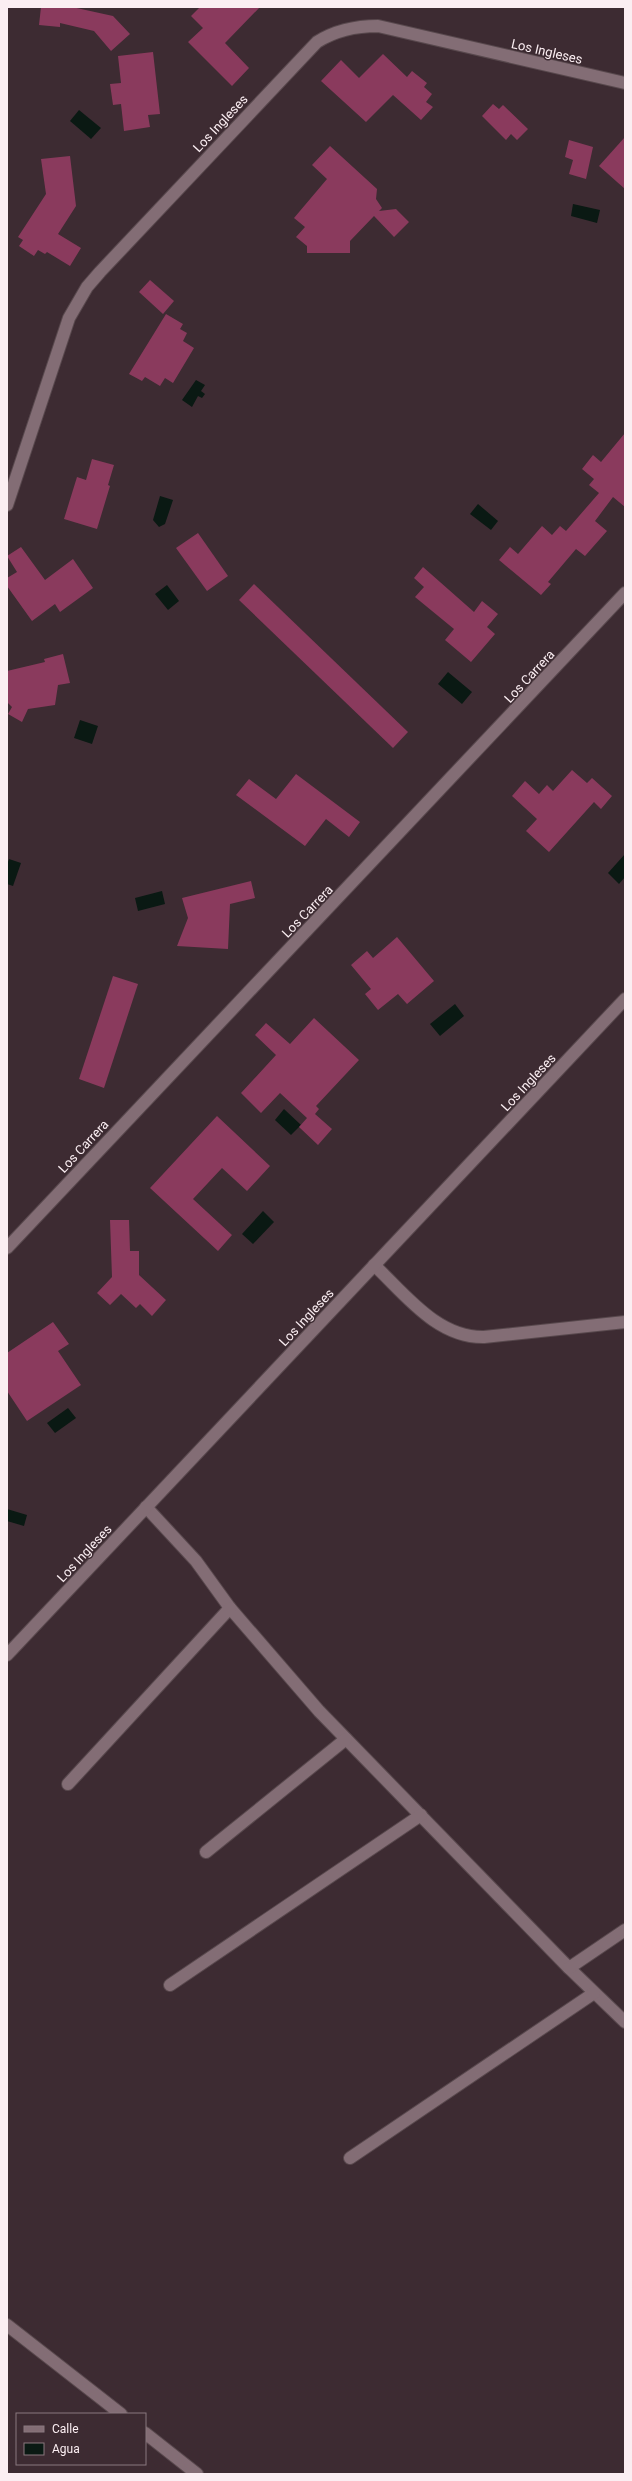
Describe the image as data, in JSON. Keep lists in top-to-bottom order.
{
  "streets": {
    "street": ["Los Ingleses", "Los Carrera"]
  },
  "legend": ["Calle", "Agua"]
}
